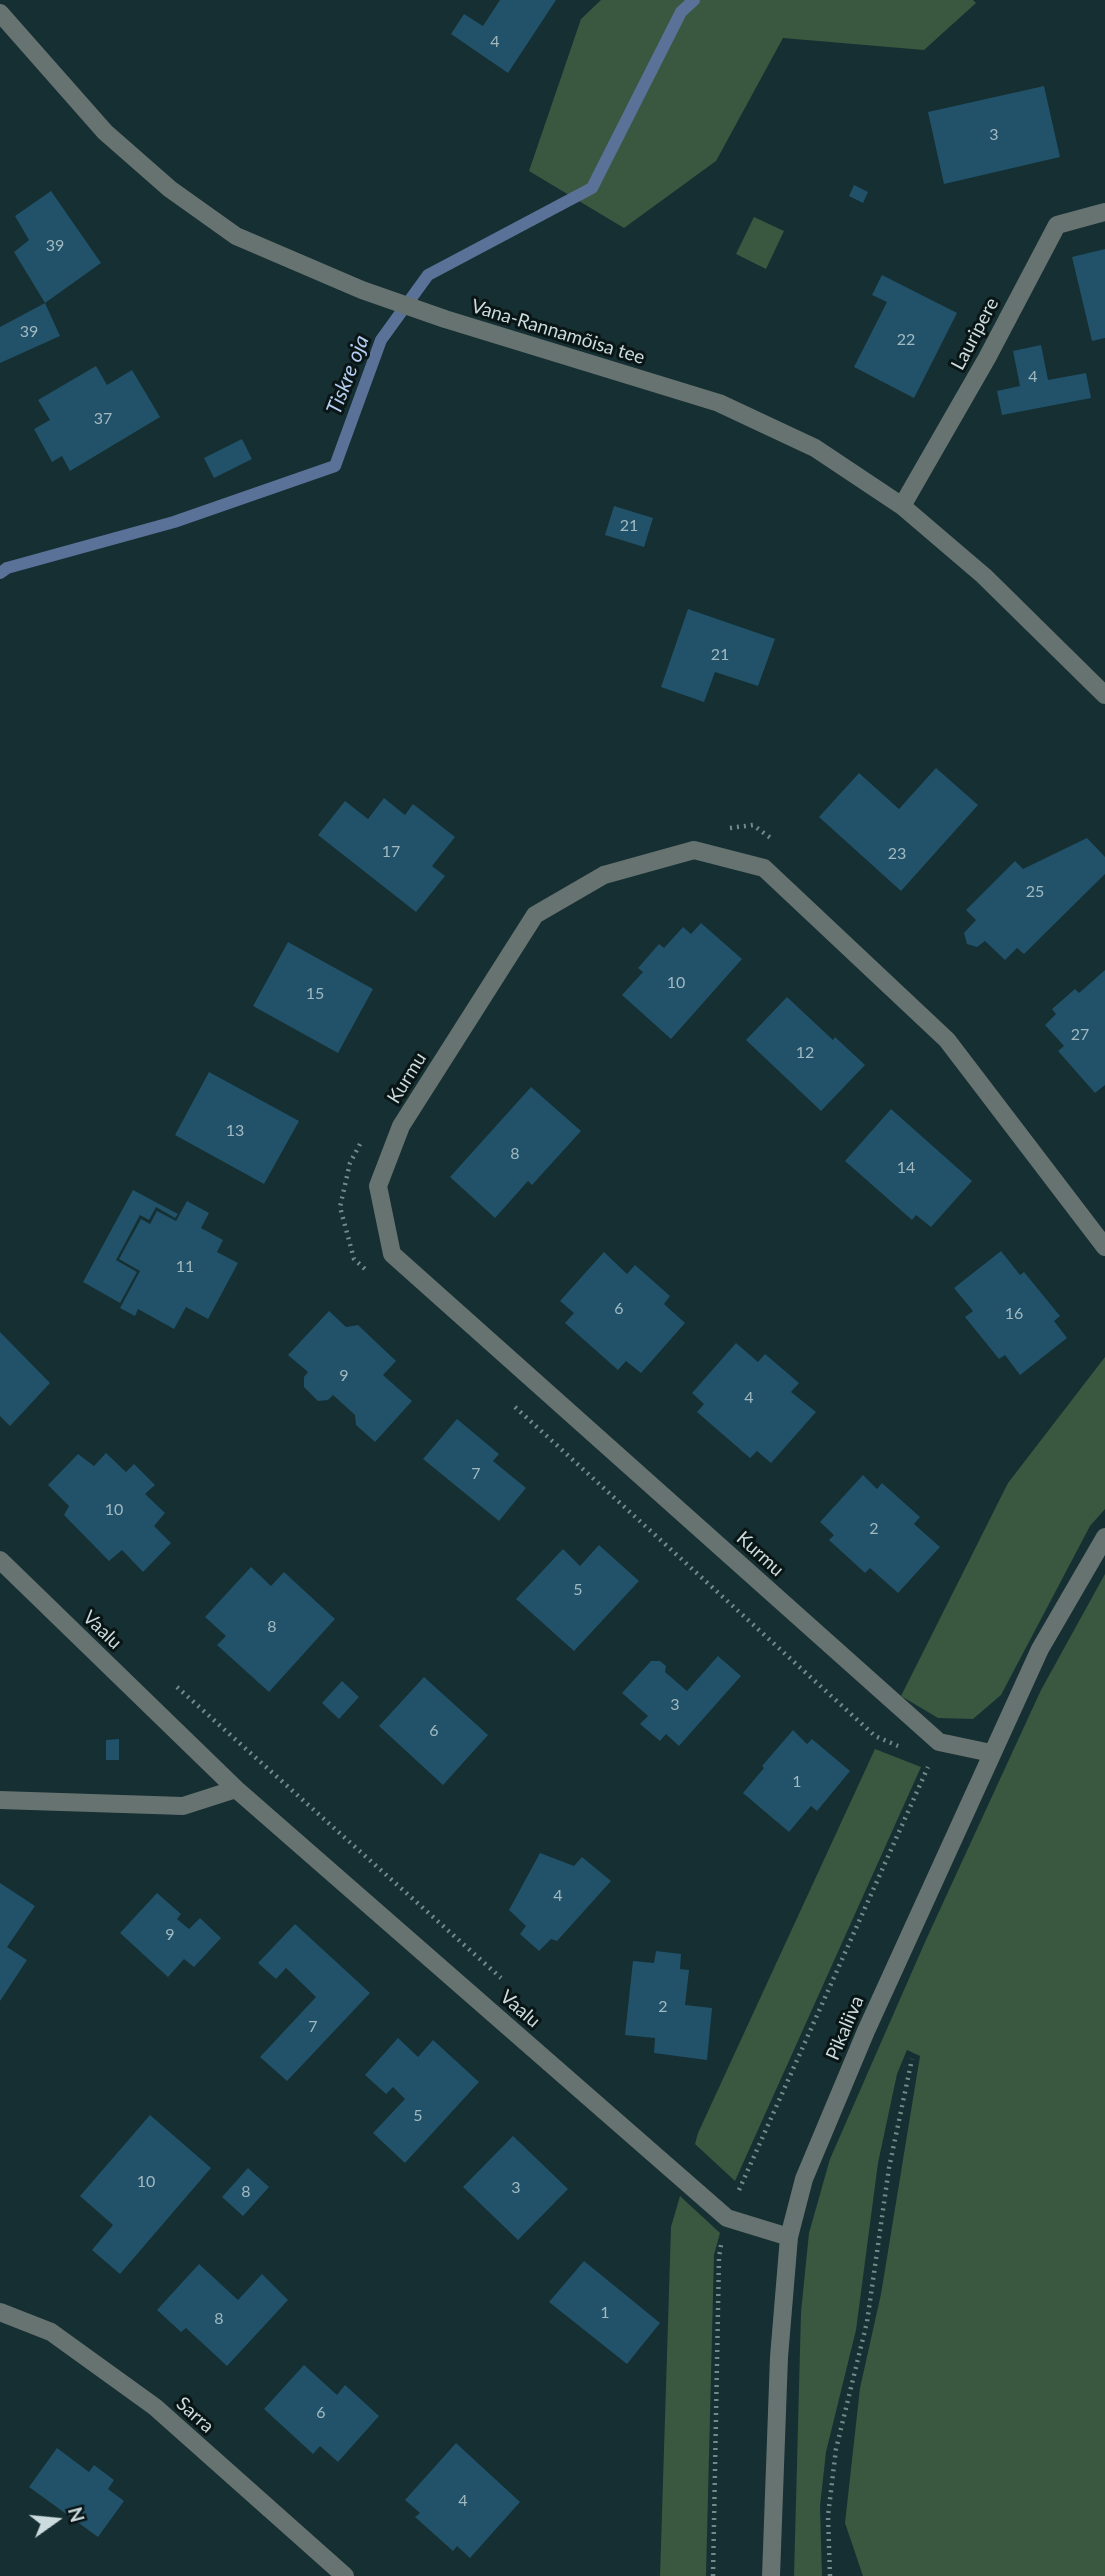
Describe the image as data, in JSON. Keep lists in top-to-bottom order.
{
  "streets": {
    "street": [
      "Vana-Rannamõisa tee",
      "Lauripere",
      "Kurmu",
      "Vaalu",
      "Pikaliiva",
      "Sarra"
    ]
  },
  "crossings": [
    ["Vana-Rannamõisa tee", "Lauripere"],
    ["Kurmu", "Pikaliiva"],
    ["Vaalu", "Pikaliiva"]
  ],
  "water": ["Tiskre oja"],
  "house_numbers": [
    "4",
    "3",
    "39",
    "39",
    "22",
    "4",
    "37",
    "21",
    "21",
    "17",
    "23",
    "25",
    "10",
    "15",
    "27",
    "12",
    "13",
    "8",
    "14",
    "11",
    "6",
    "16",
    "9",
    "4",
    "7",
    "10",
    "2",
    "5",
    "8",
    "3",
    "6",
    "1",
    "4",
    "9",
    "2",
    "7",
    "5",
    "10",
    "3",
    "8",
    "1",
    "8",
    "6",
    "4"
  ],
  "north": "right"
}
